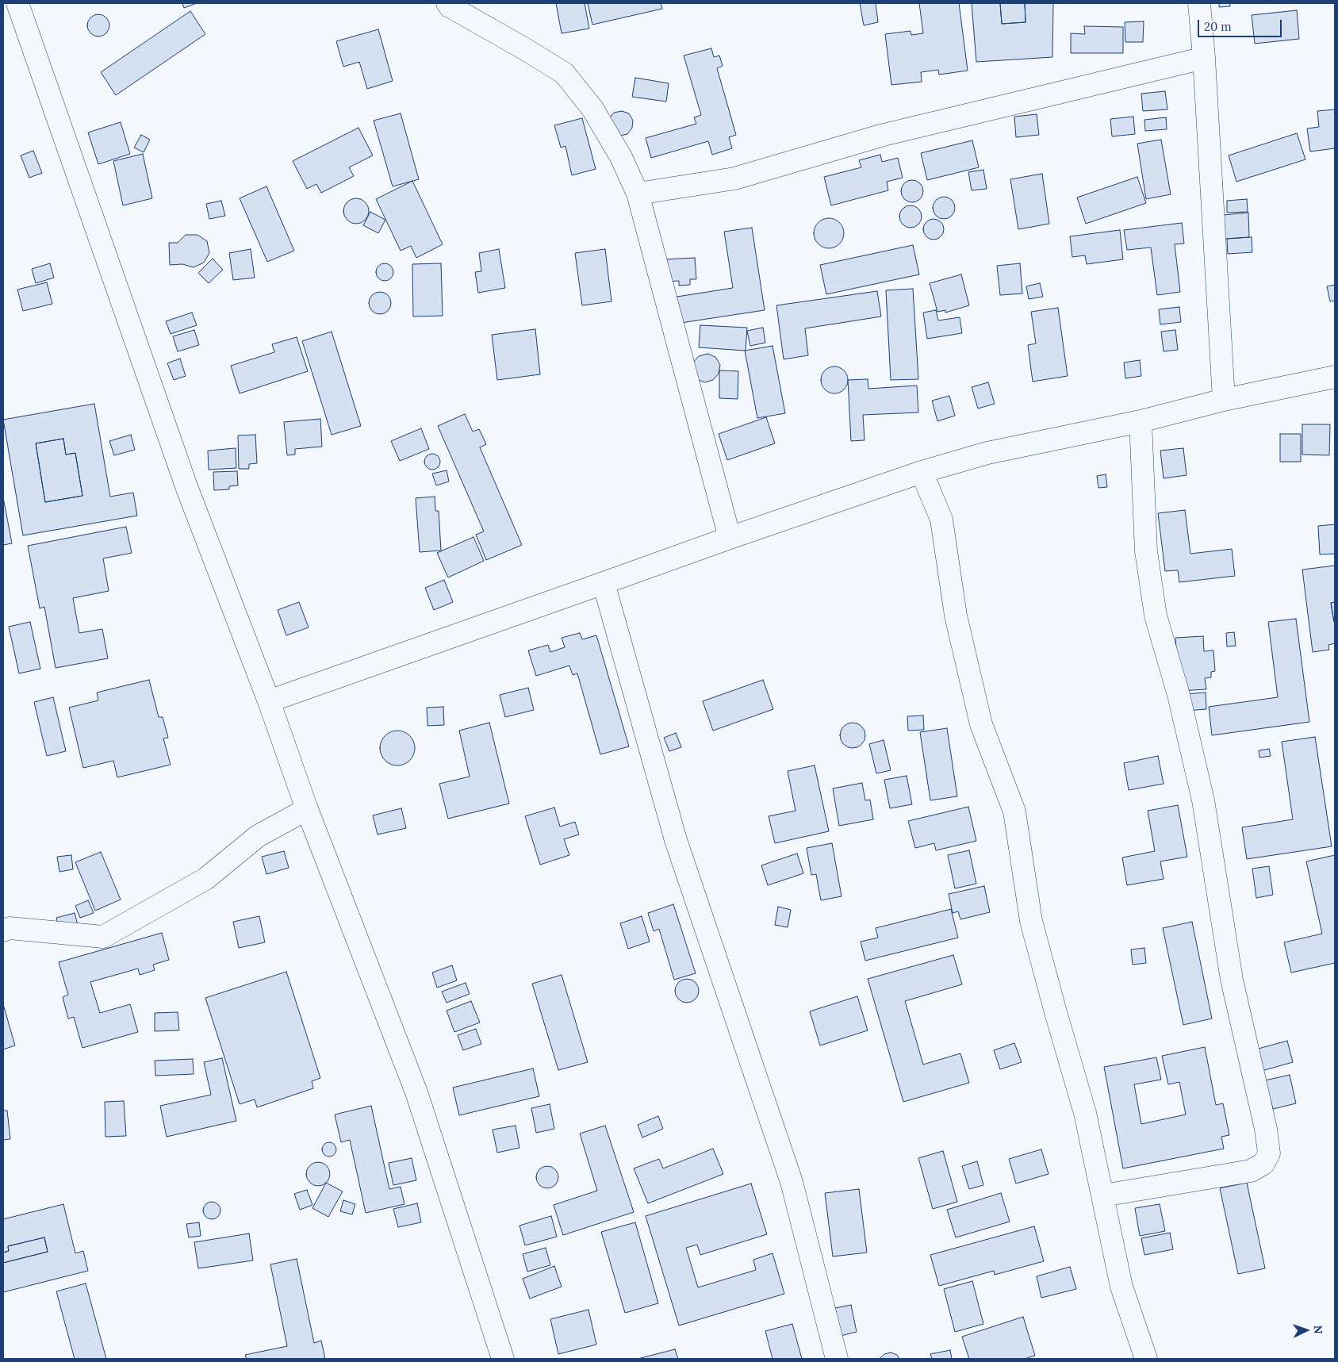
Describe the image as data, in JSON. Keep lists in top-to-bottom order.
{
  "scale_bar": "20 m",
  "north": "right"
}
